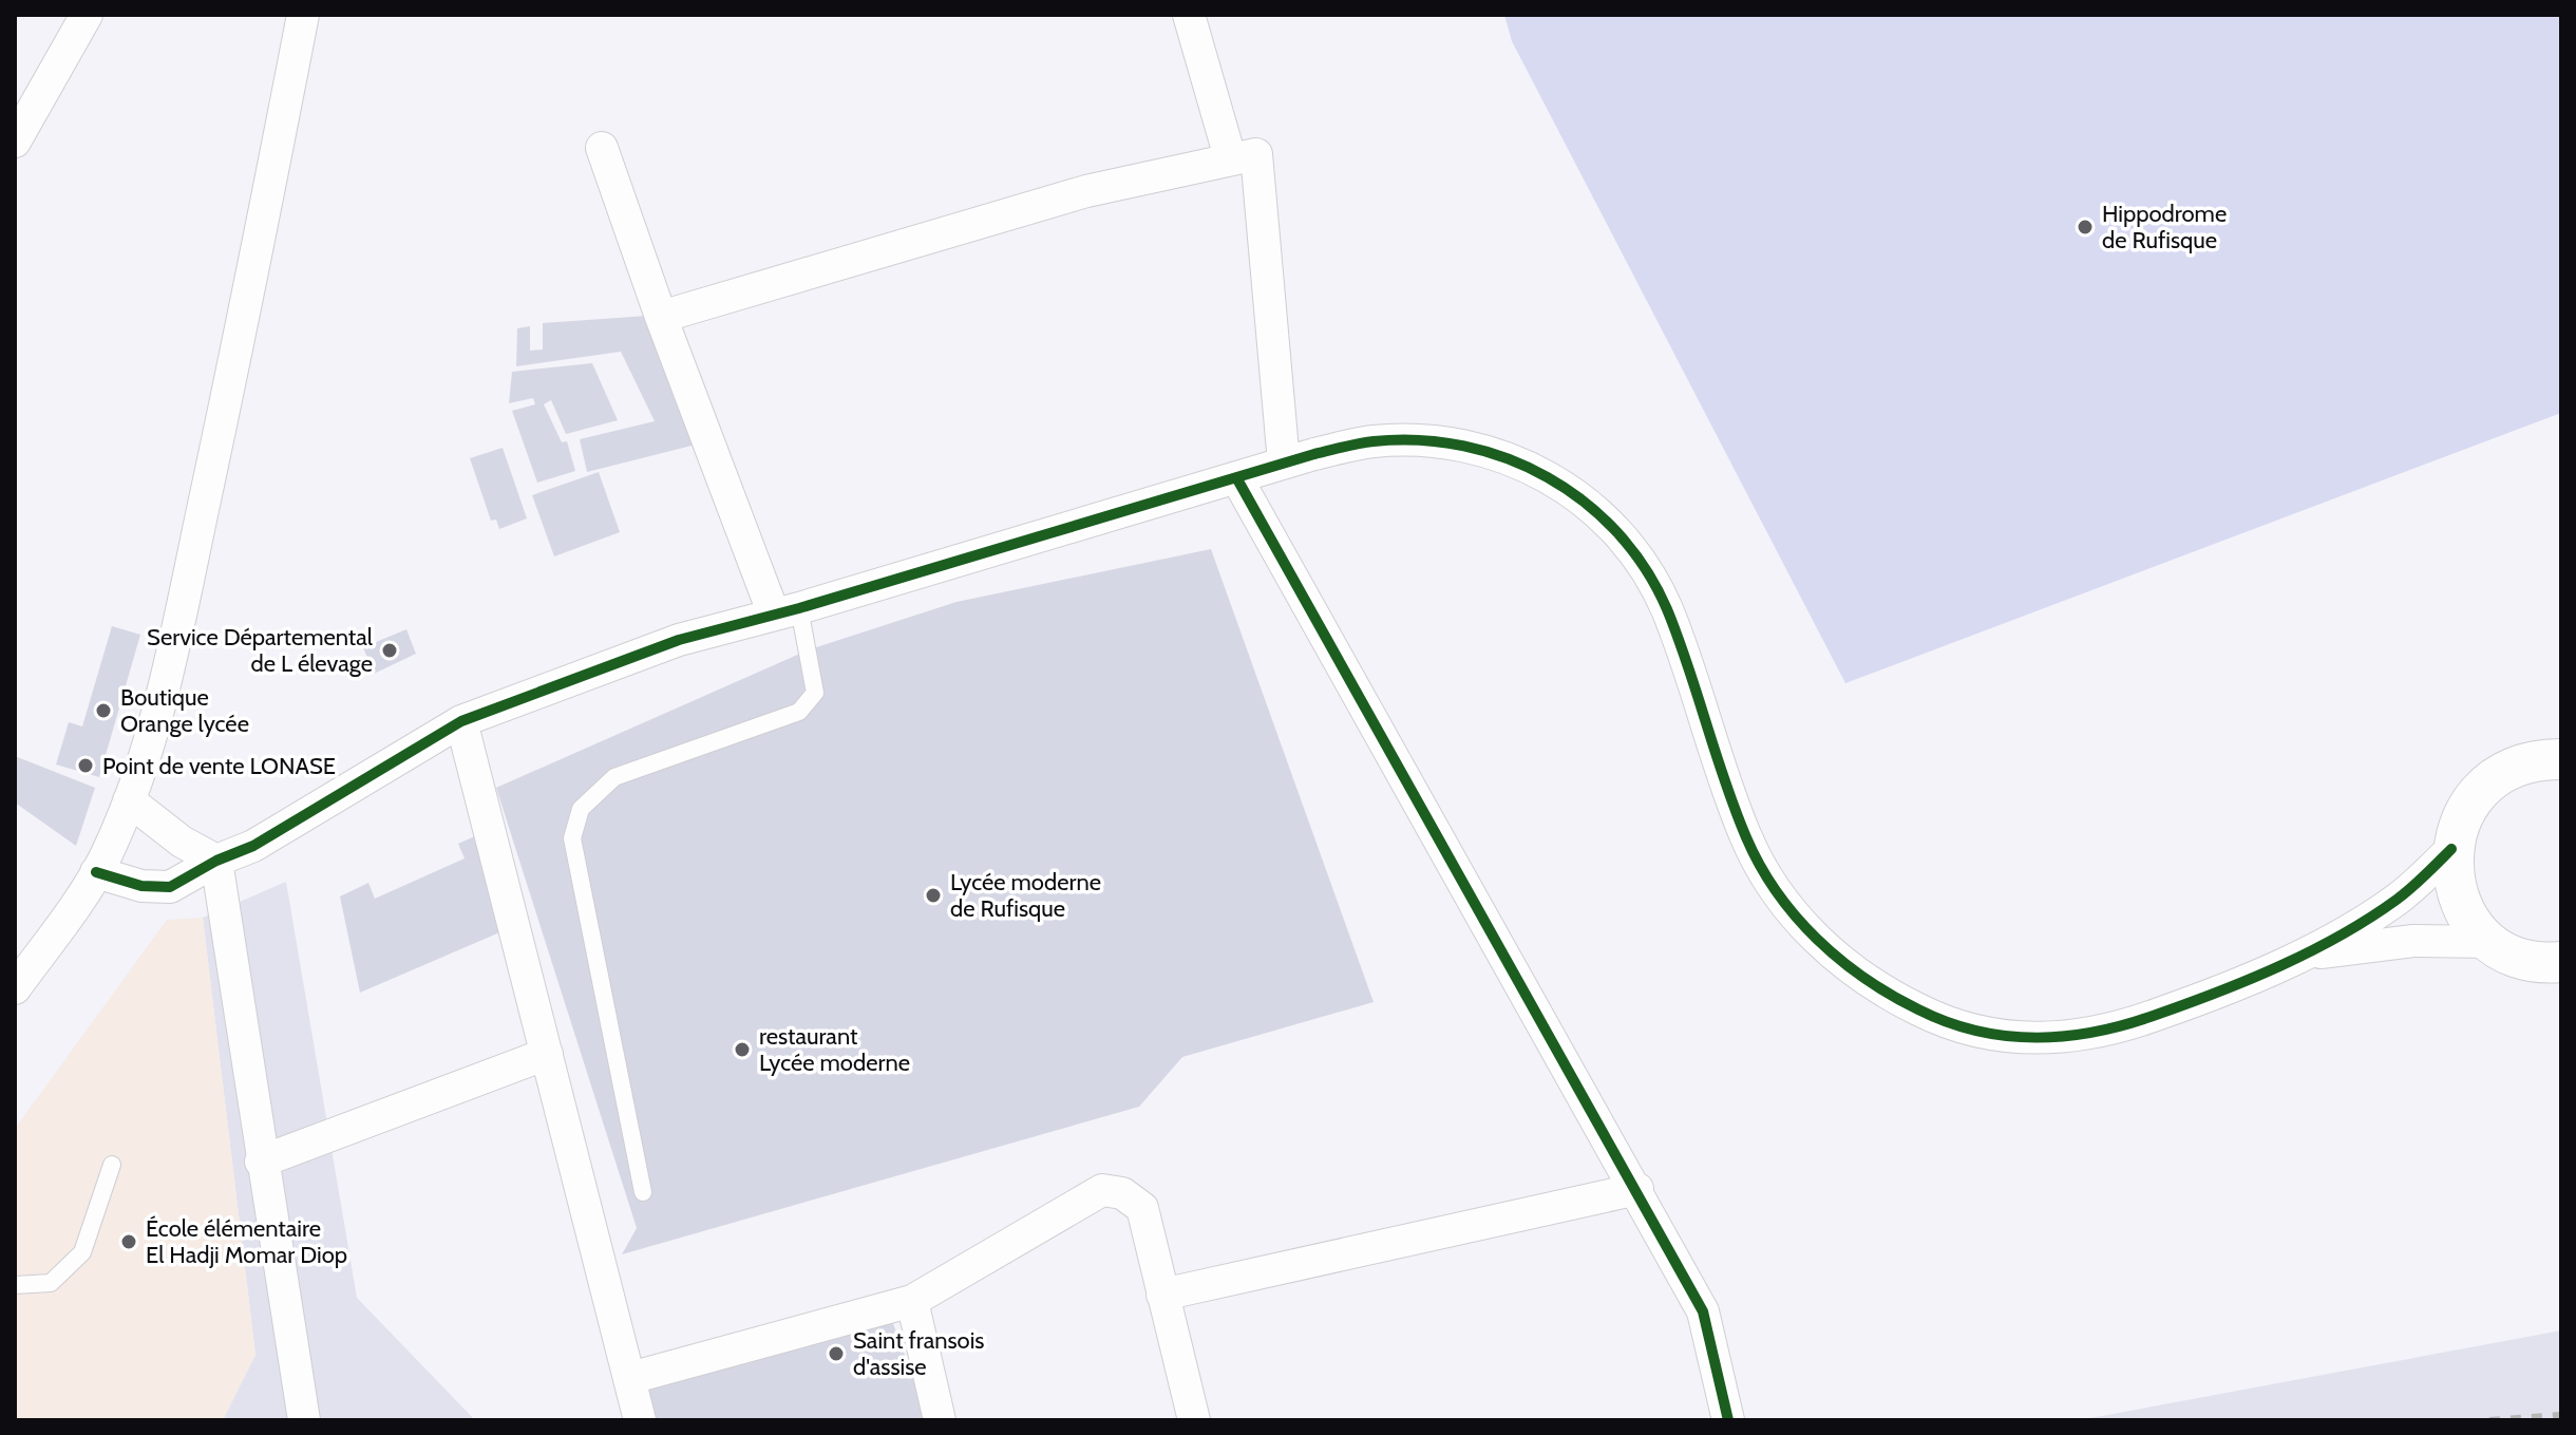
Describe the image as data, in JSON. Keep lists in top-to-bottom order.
{
  "places": [
    "Hippodrome de Rufisque",
    "Service Départemental de L élevage",
    "Boutique Orange lycée",
    "Point de vente LONASE",
    "Lycée moderne de Rufisque",
    "restaurant Lycée moderne",
    "École élémentaire El Hadji Momar Diop",
    "Saint fransois d'assise"
  ]
}
